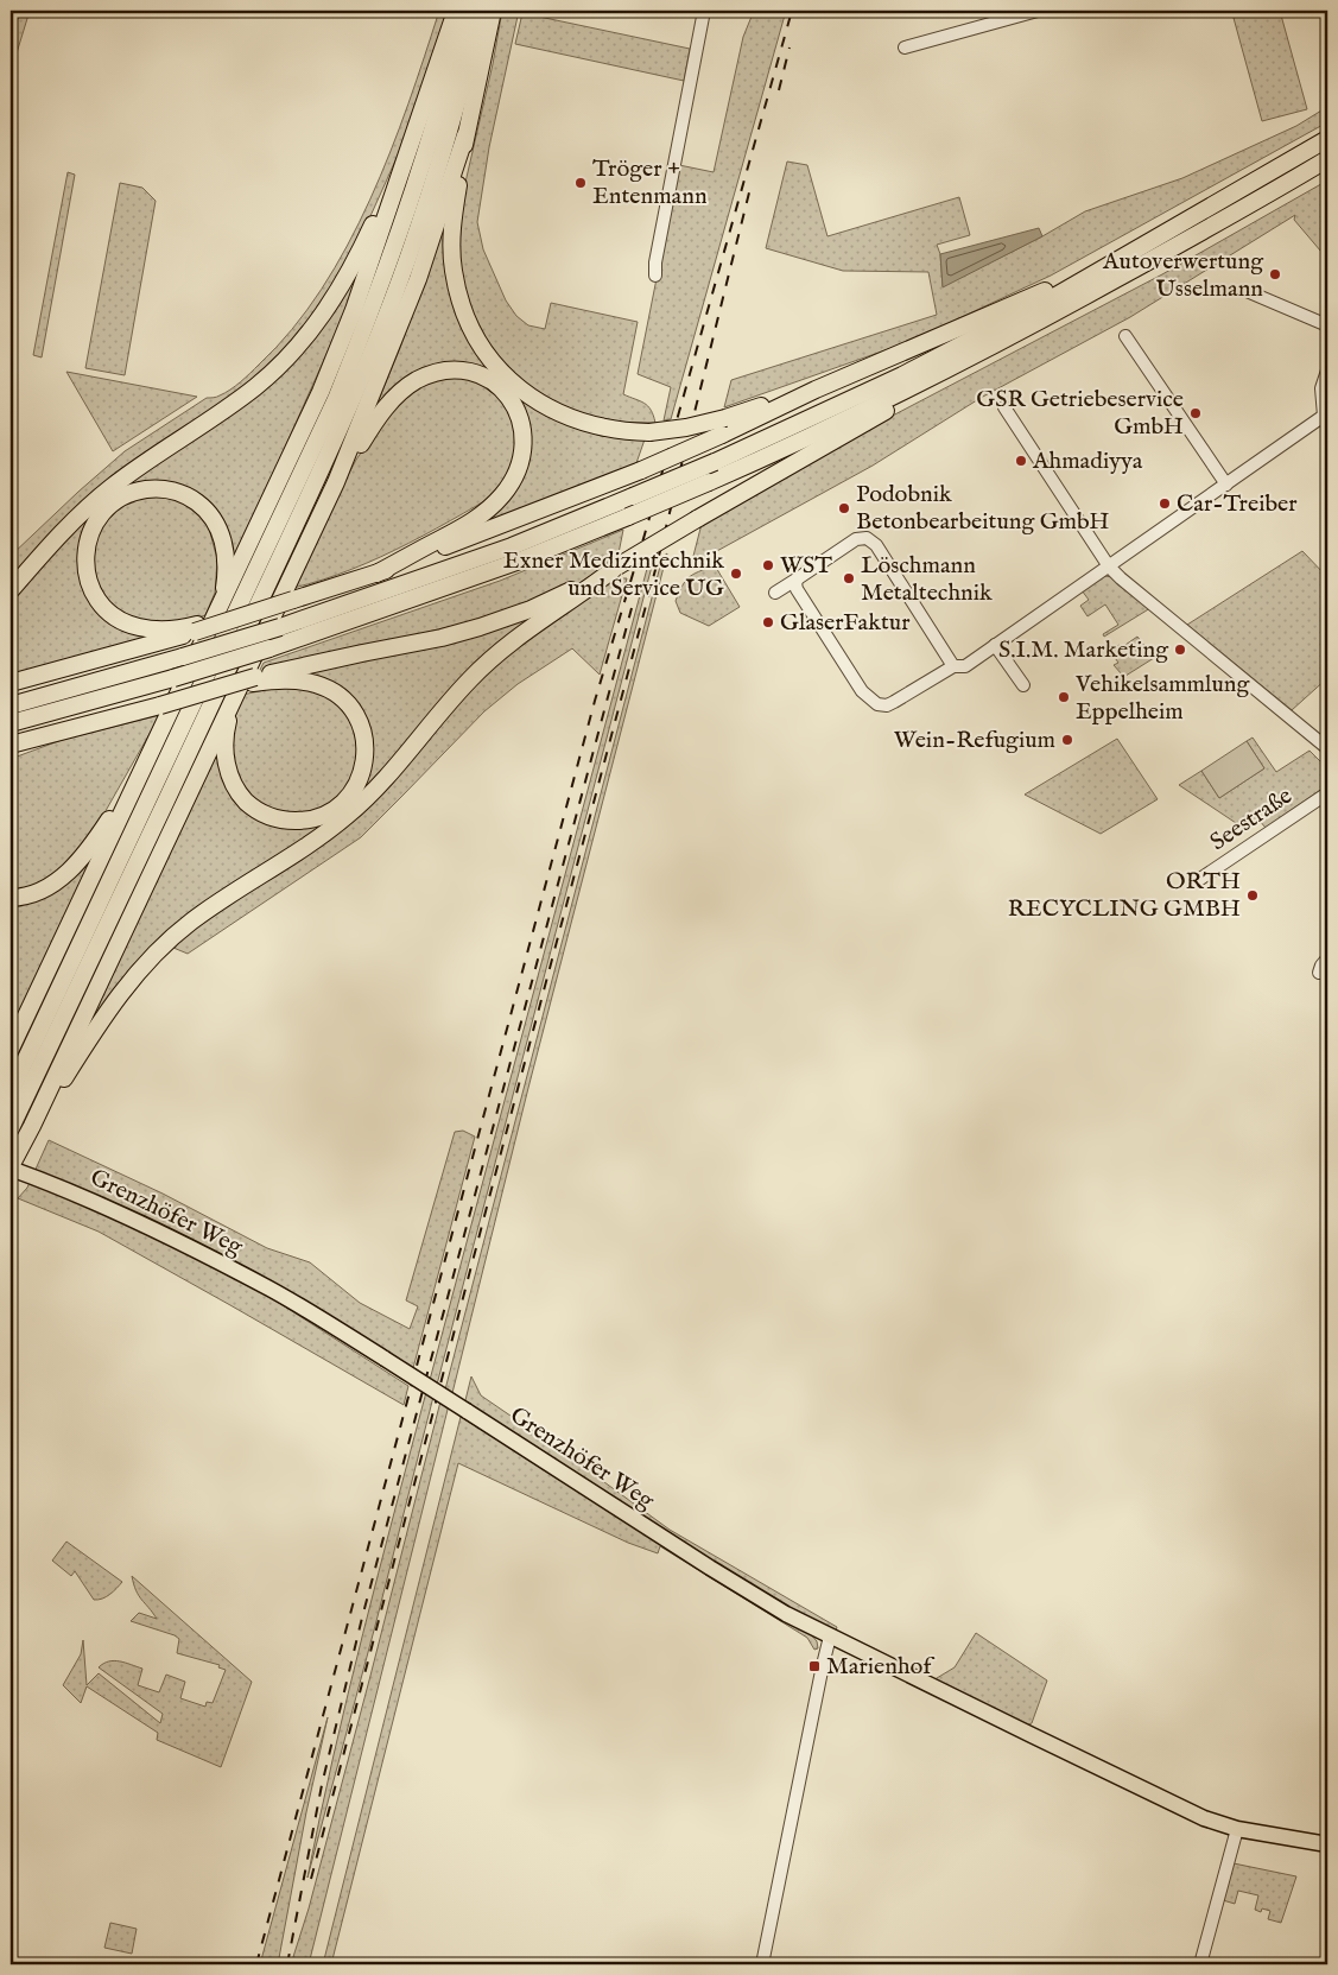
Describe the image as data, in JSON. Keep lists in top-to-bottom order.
{
  "streets": {
    "main road": ["Grenzhöfer Weg"],
    "street": ["Seestraße"]
  },
  "places": {
    "other": [
      "Tröger + Entenmann",
      "Autoverwertung Usselmann",
      "GSR Getriebeservice GmbH",
      "Ahmadiyya",
      "Car-Treiber",
      "Podobnik Betonbearbeitung GmbH",
      "WST",
      "Exner Medizintechnik und Service UG",
      "Löschmann Metaltechnik",
      "GlaserFaktur",
      "S.I.M. Marketing",
      "Vehikelsammlung Eppelheim",
      "Wein-Refugium",
      "ORTH RECYCLING GMBH"
    ],
    "transit": ["Marienhof"]
  }
}
